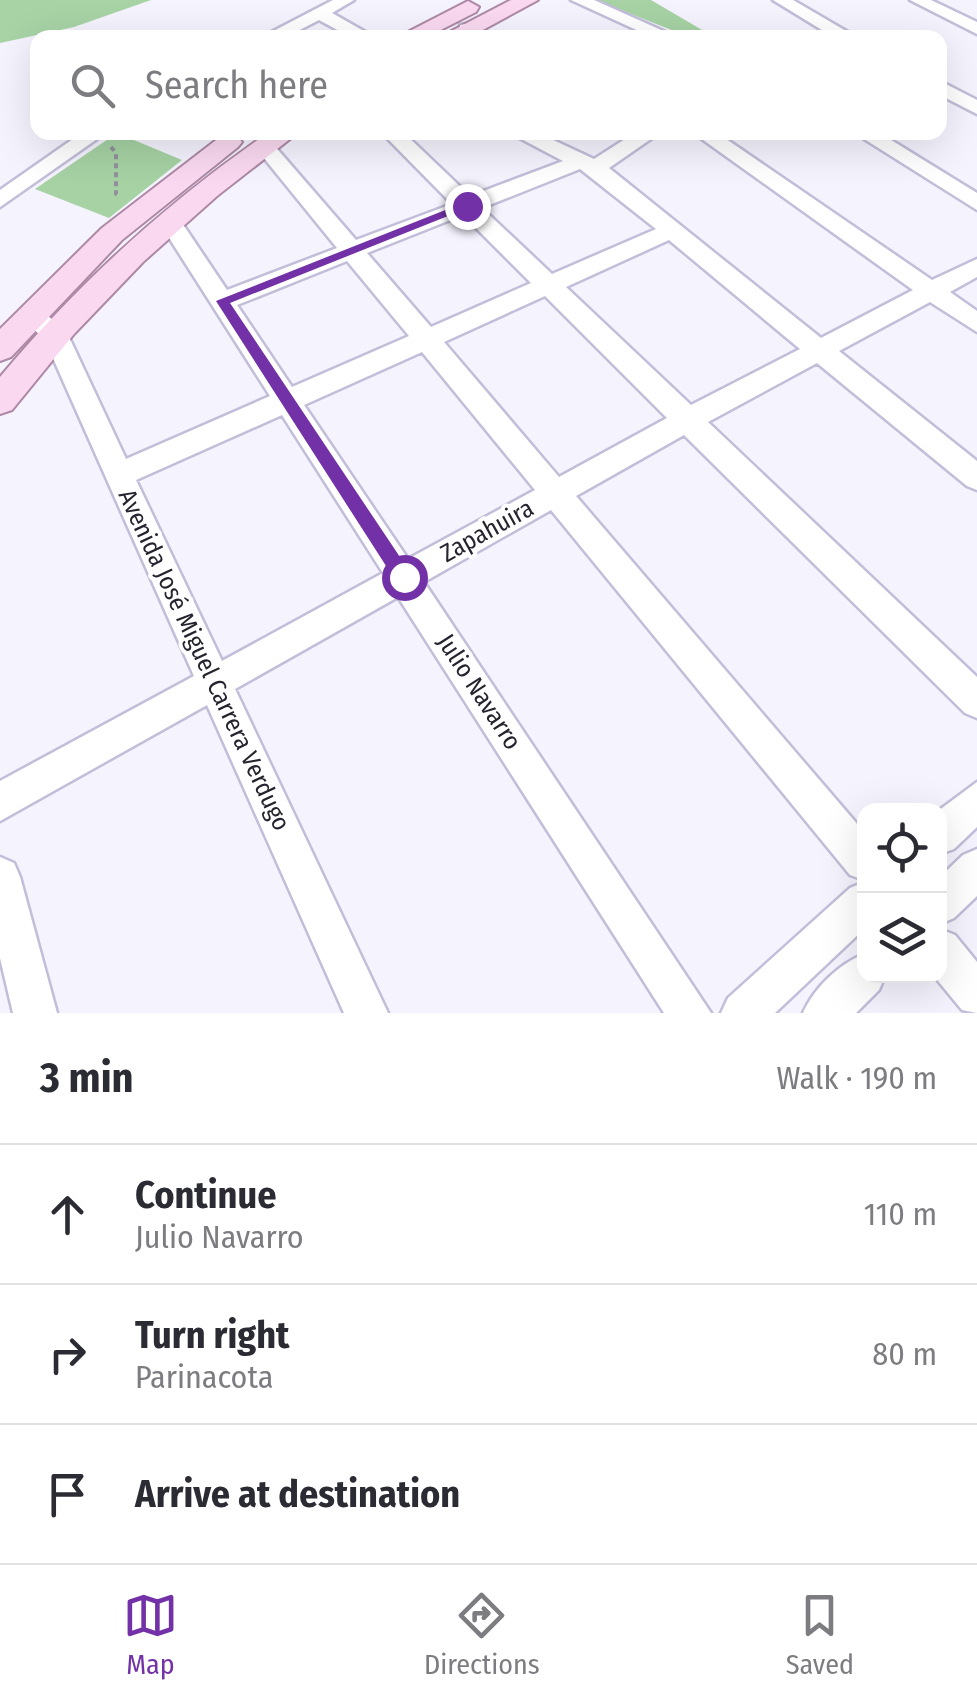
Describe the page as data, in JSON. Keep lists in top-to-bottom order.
{
  "streets": {
    "street": ["Zapahuira", "Avenida José Miguel Carrera Verdugo", "Julio Navarro"]
  },
  "crossings": [
    ["Zapahuira", "Avenida José Miguel Carrera Verdugo"],
    ["Zapahuira", "Julio Navarro"]
  ],
  "page": {
    "search": "Search here",
    "heading": ["3 min", "Walk · 190 m"],
    "list": [
      ["Continue", "Julio Navarro", "110 m"],
      ["Turn right", "Parinacota", "80 m"],
      "Arrive at destination"
    ],
    "nav": ["Map", "Directions", "Saved"]
  }
}
